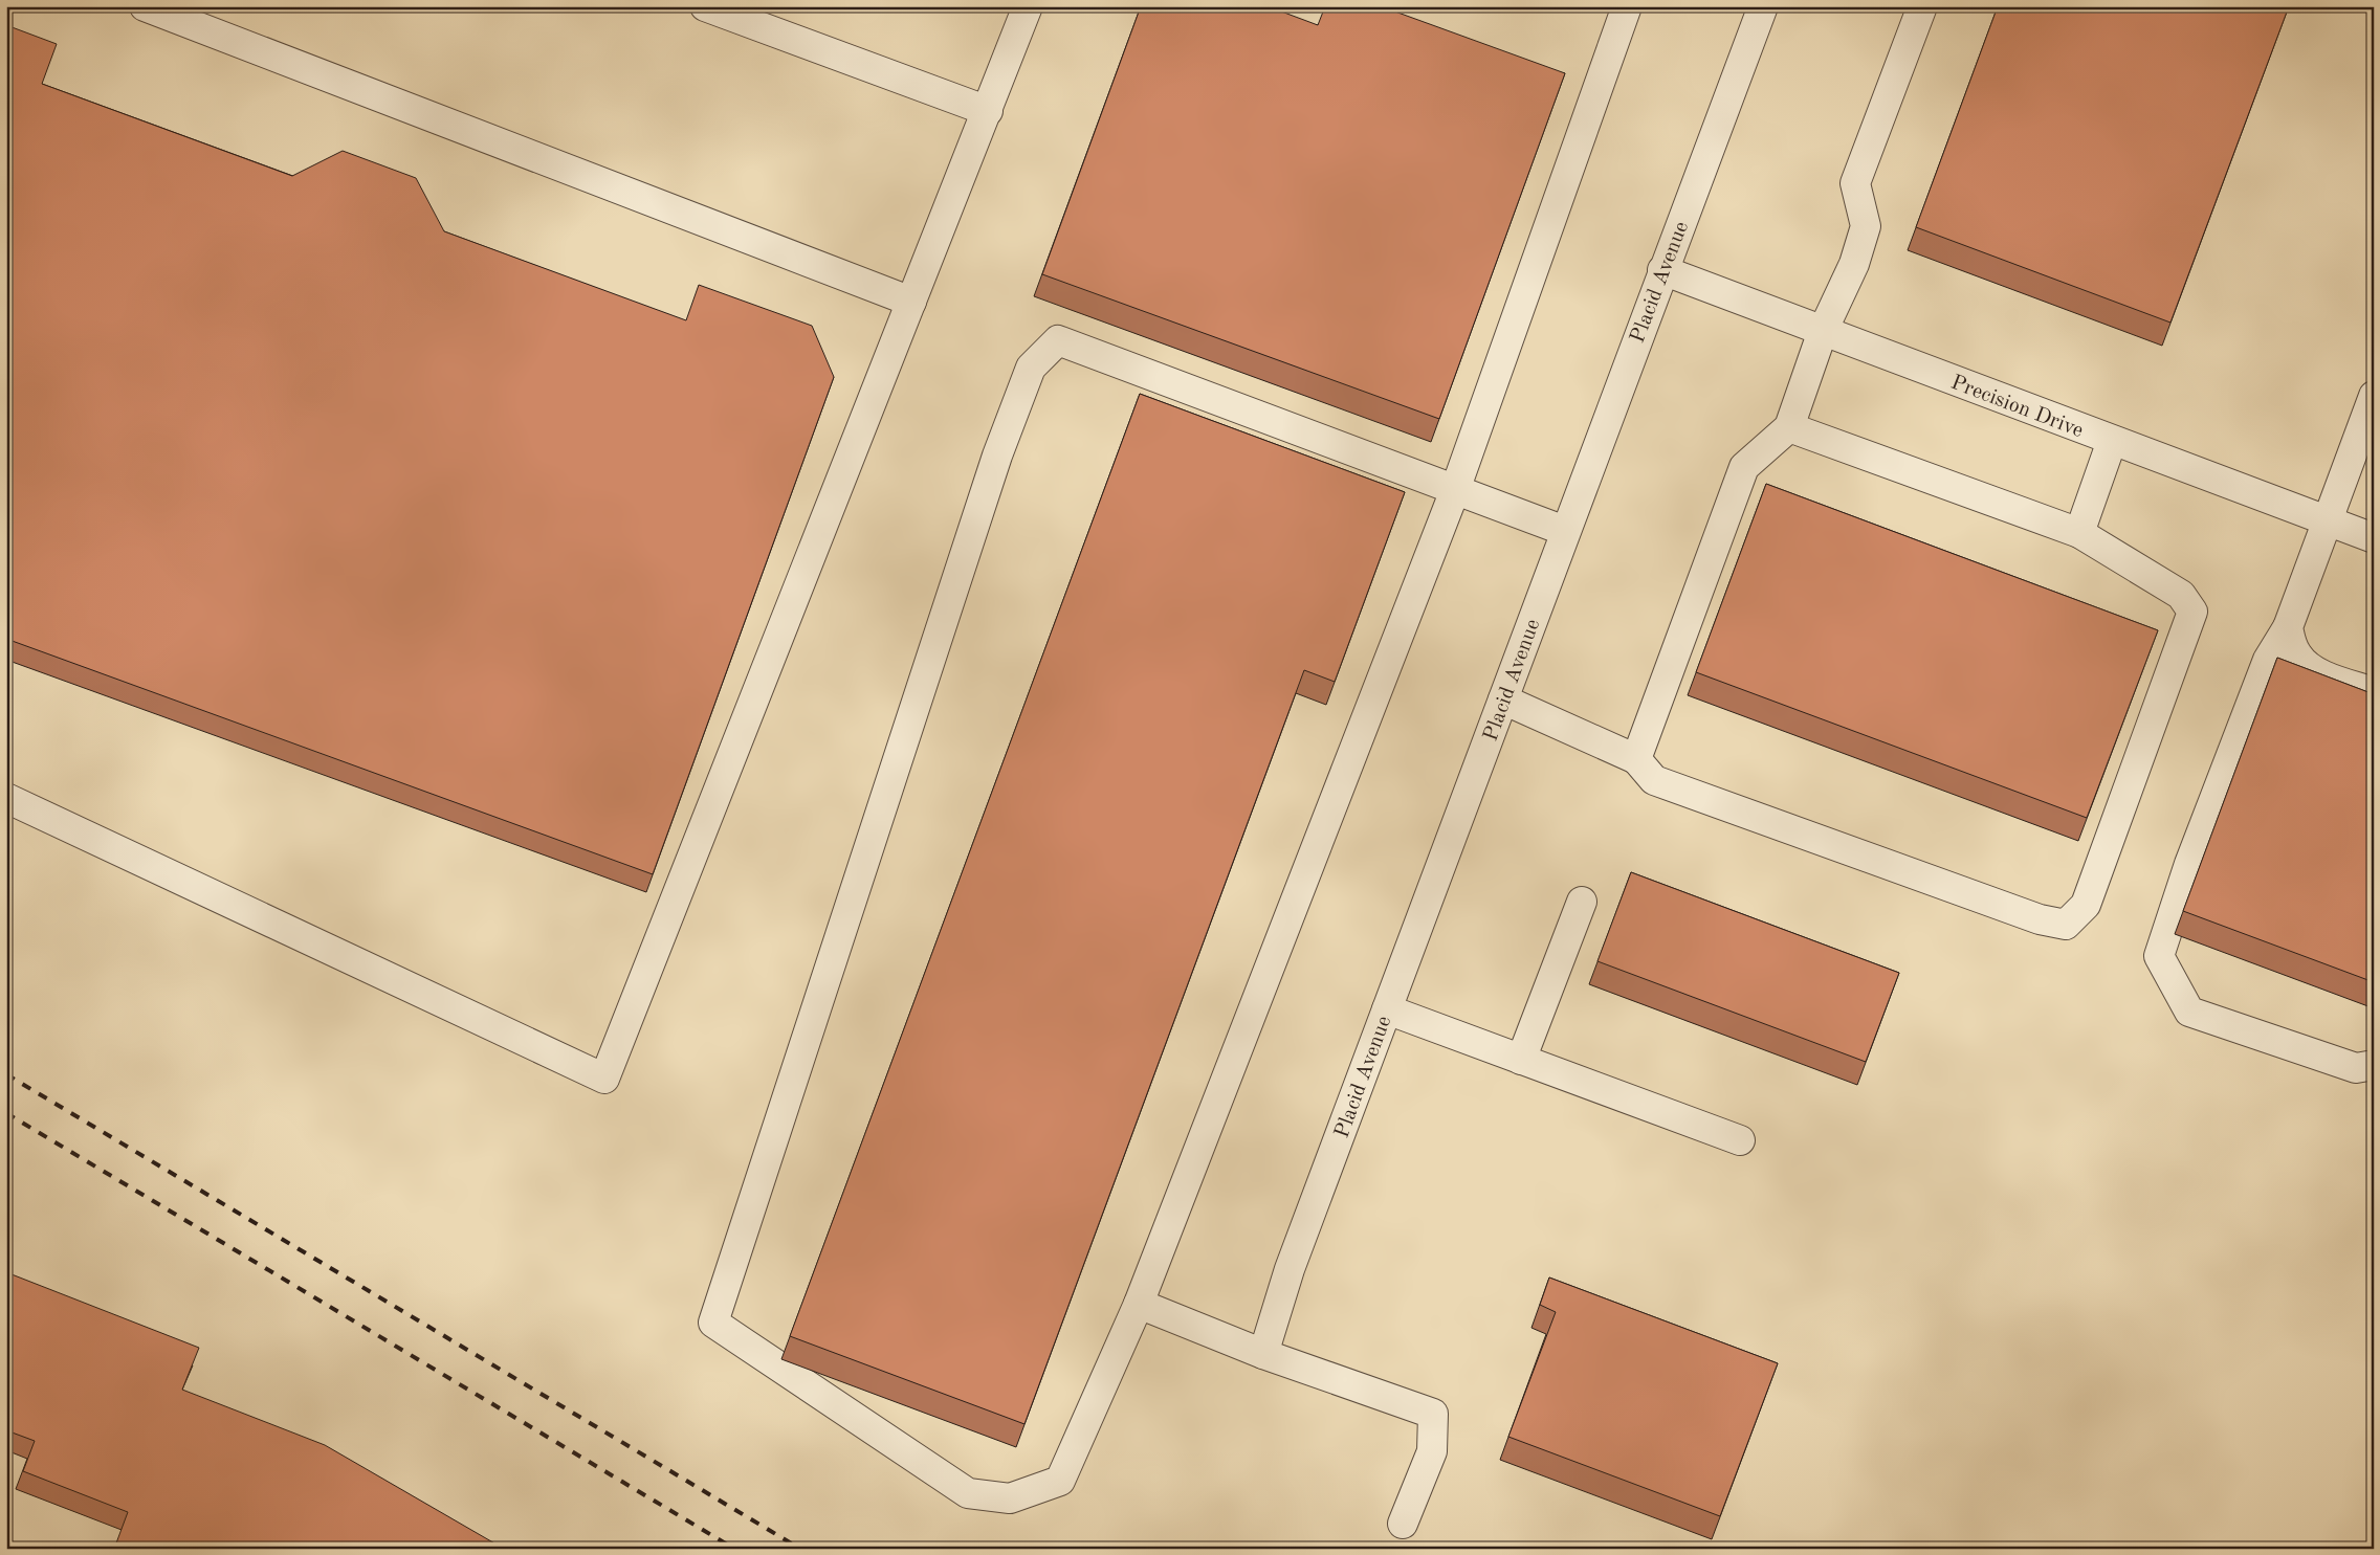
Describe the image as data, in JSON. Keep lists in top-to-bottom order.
{
  "streets": {
    "street": ["Placid Avenue", "Precision Drive"]
  },
  "crossings": [
    ["Placid Avenue", "Precision Drive"]
  ]
}
